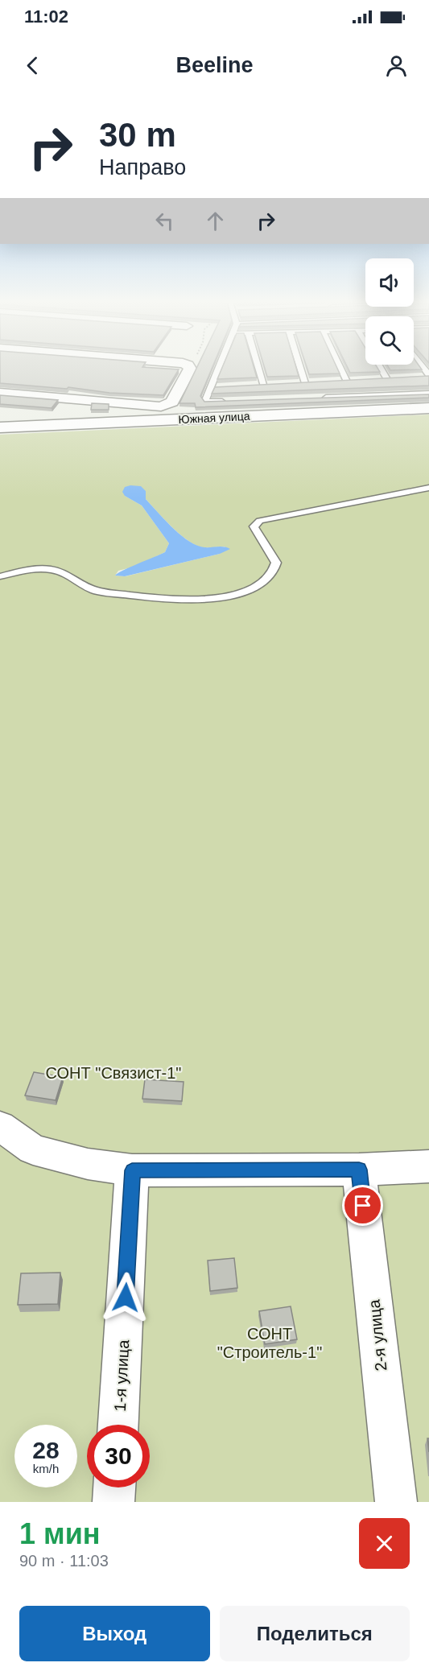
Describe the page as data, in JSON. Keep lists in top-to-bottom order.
{
  "streets": {
    "main road": ["Южная улица"],
    "street": ["2-я улица", "1-я улица"]
  },
  "parks": ["СОНТ \"Связист-1\"", "СОНТ \"Строитель-1\""],
  "page": {
    "status": "11:02",
    "header": "Beeline",
    "turn": ["30 m", "Направо"],
    "speed": "28 km/h",
    "limit": "30",
    "heading": ["1 мин", "90 m · 11:03"],
    "buttons": ["Выход", "Поделиться"]
  }
}
